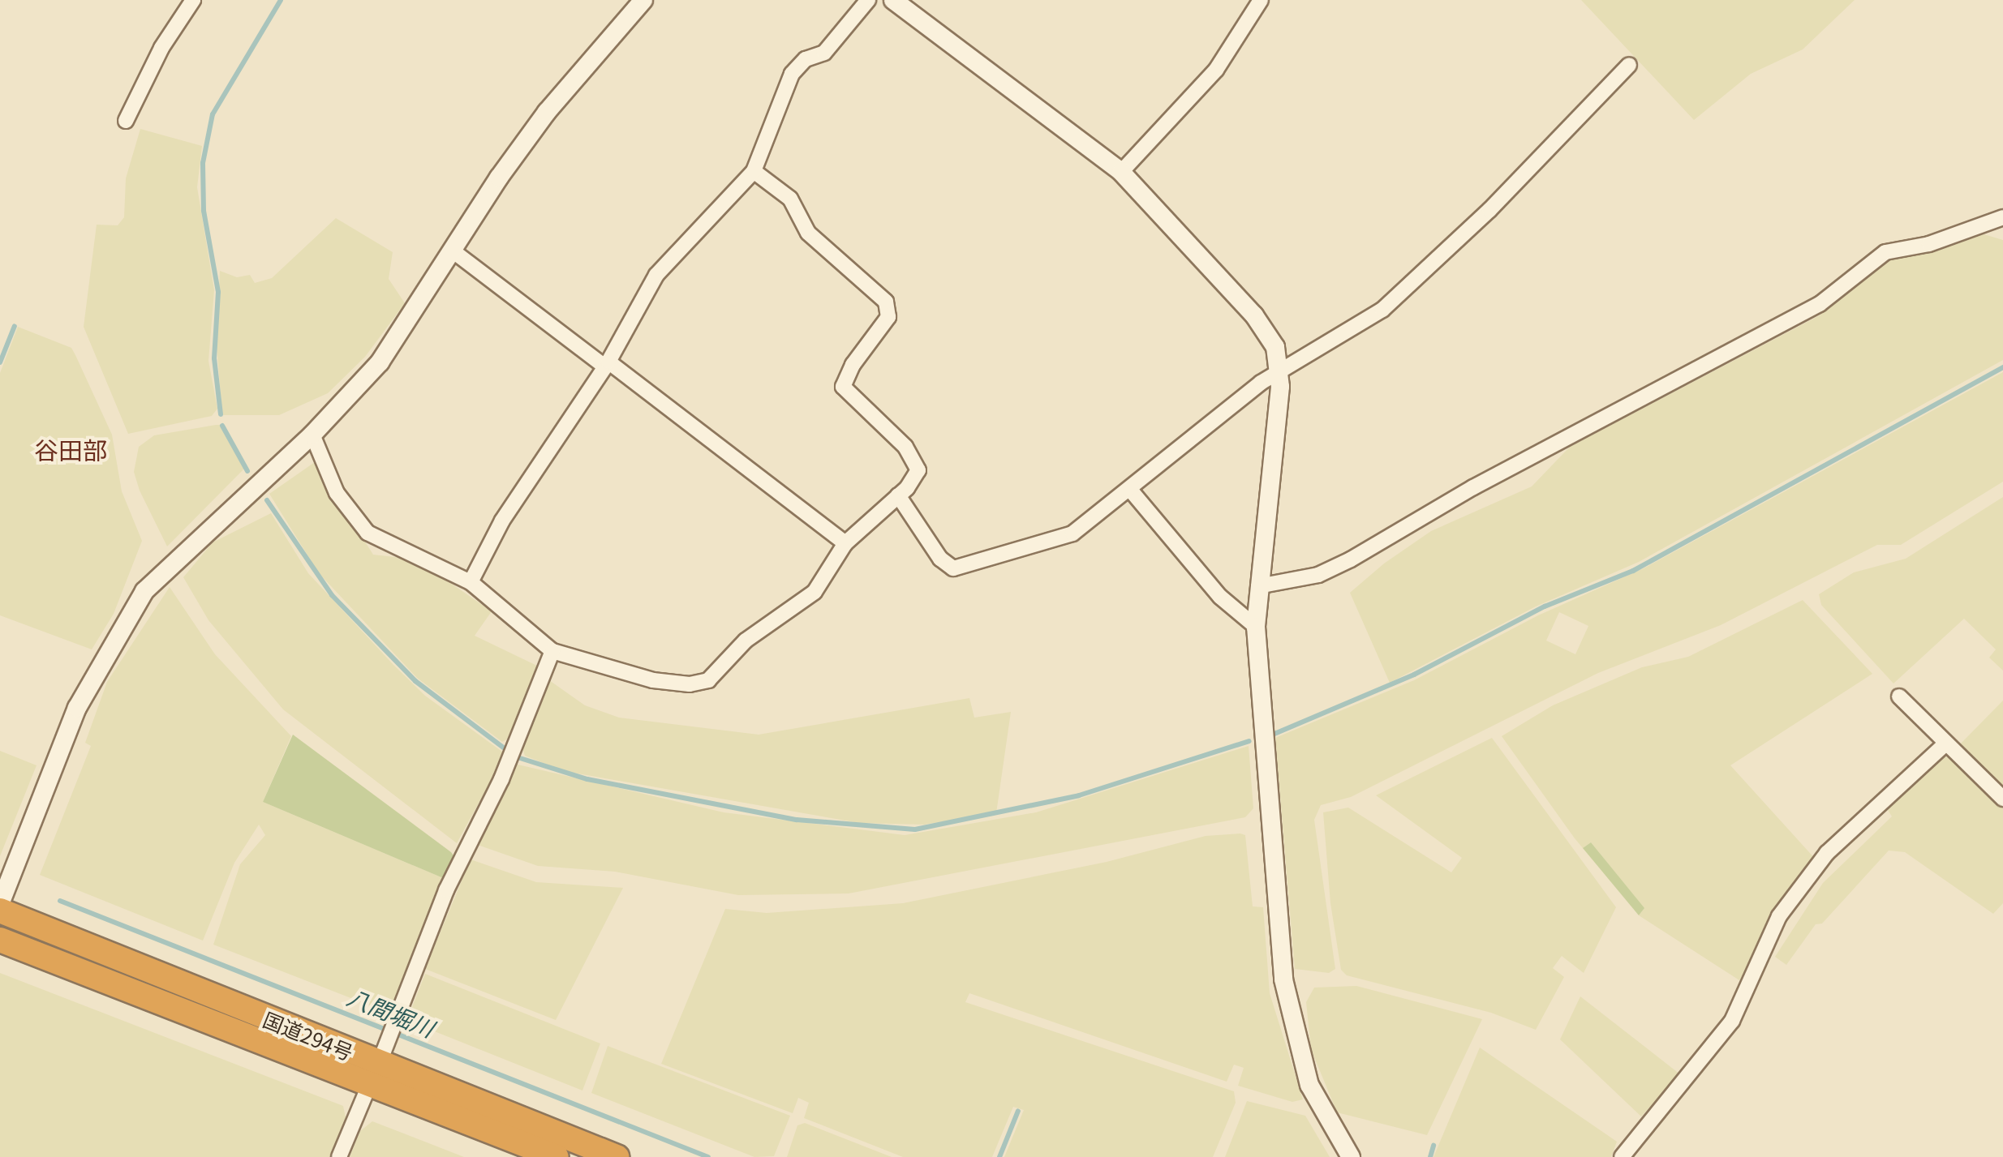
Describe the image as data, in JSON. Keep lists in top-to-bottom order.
{
  "streets": {
    "highway": ["国道294号"]
  },
  "districts": ["谷田部"],
  "water": ["八間堀川"]
}
